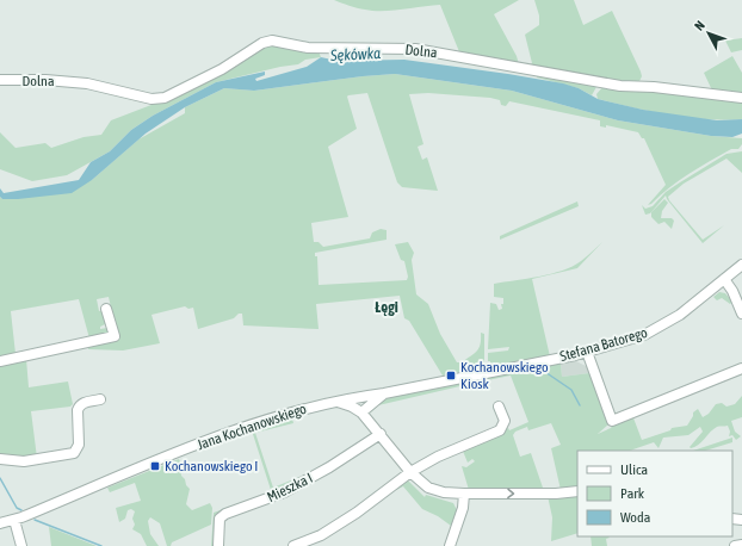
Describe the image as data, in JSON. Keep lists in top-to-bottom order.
{
  "streets": {
    "street": [
      "Dolna",
      "Stefana Batorego",
      "Jana Kochanowskiego",
      "Mieszka I"
    ]
  },
  "crossings": [
    ["Stefana Batorego", "Jana Kochanowskiego"]
  ],
  "districts": ["Łęgi"],
  "water": ["Sękówka"],
  "places": {
    "transit": ["Kochanowskiego Kiosk", "Kochanowskiego I"]
  },
  "legend": ["Ulica", "Park", "Woda"],
  "north": "top left"
}
